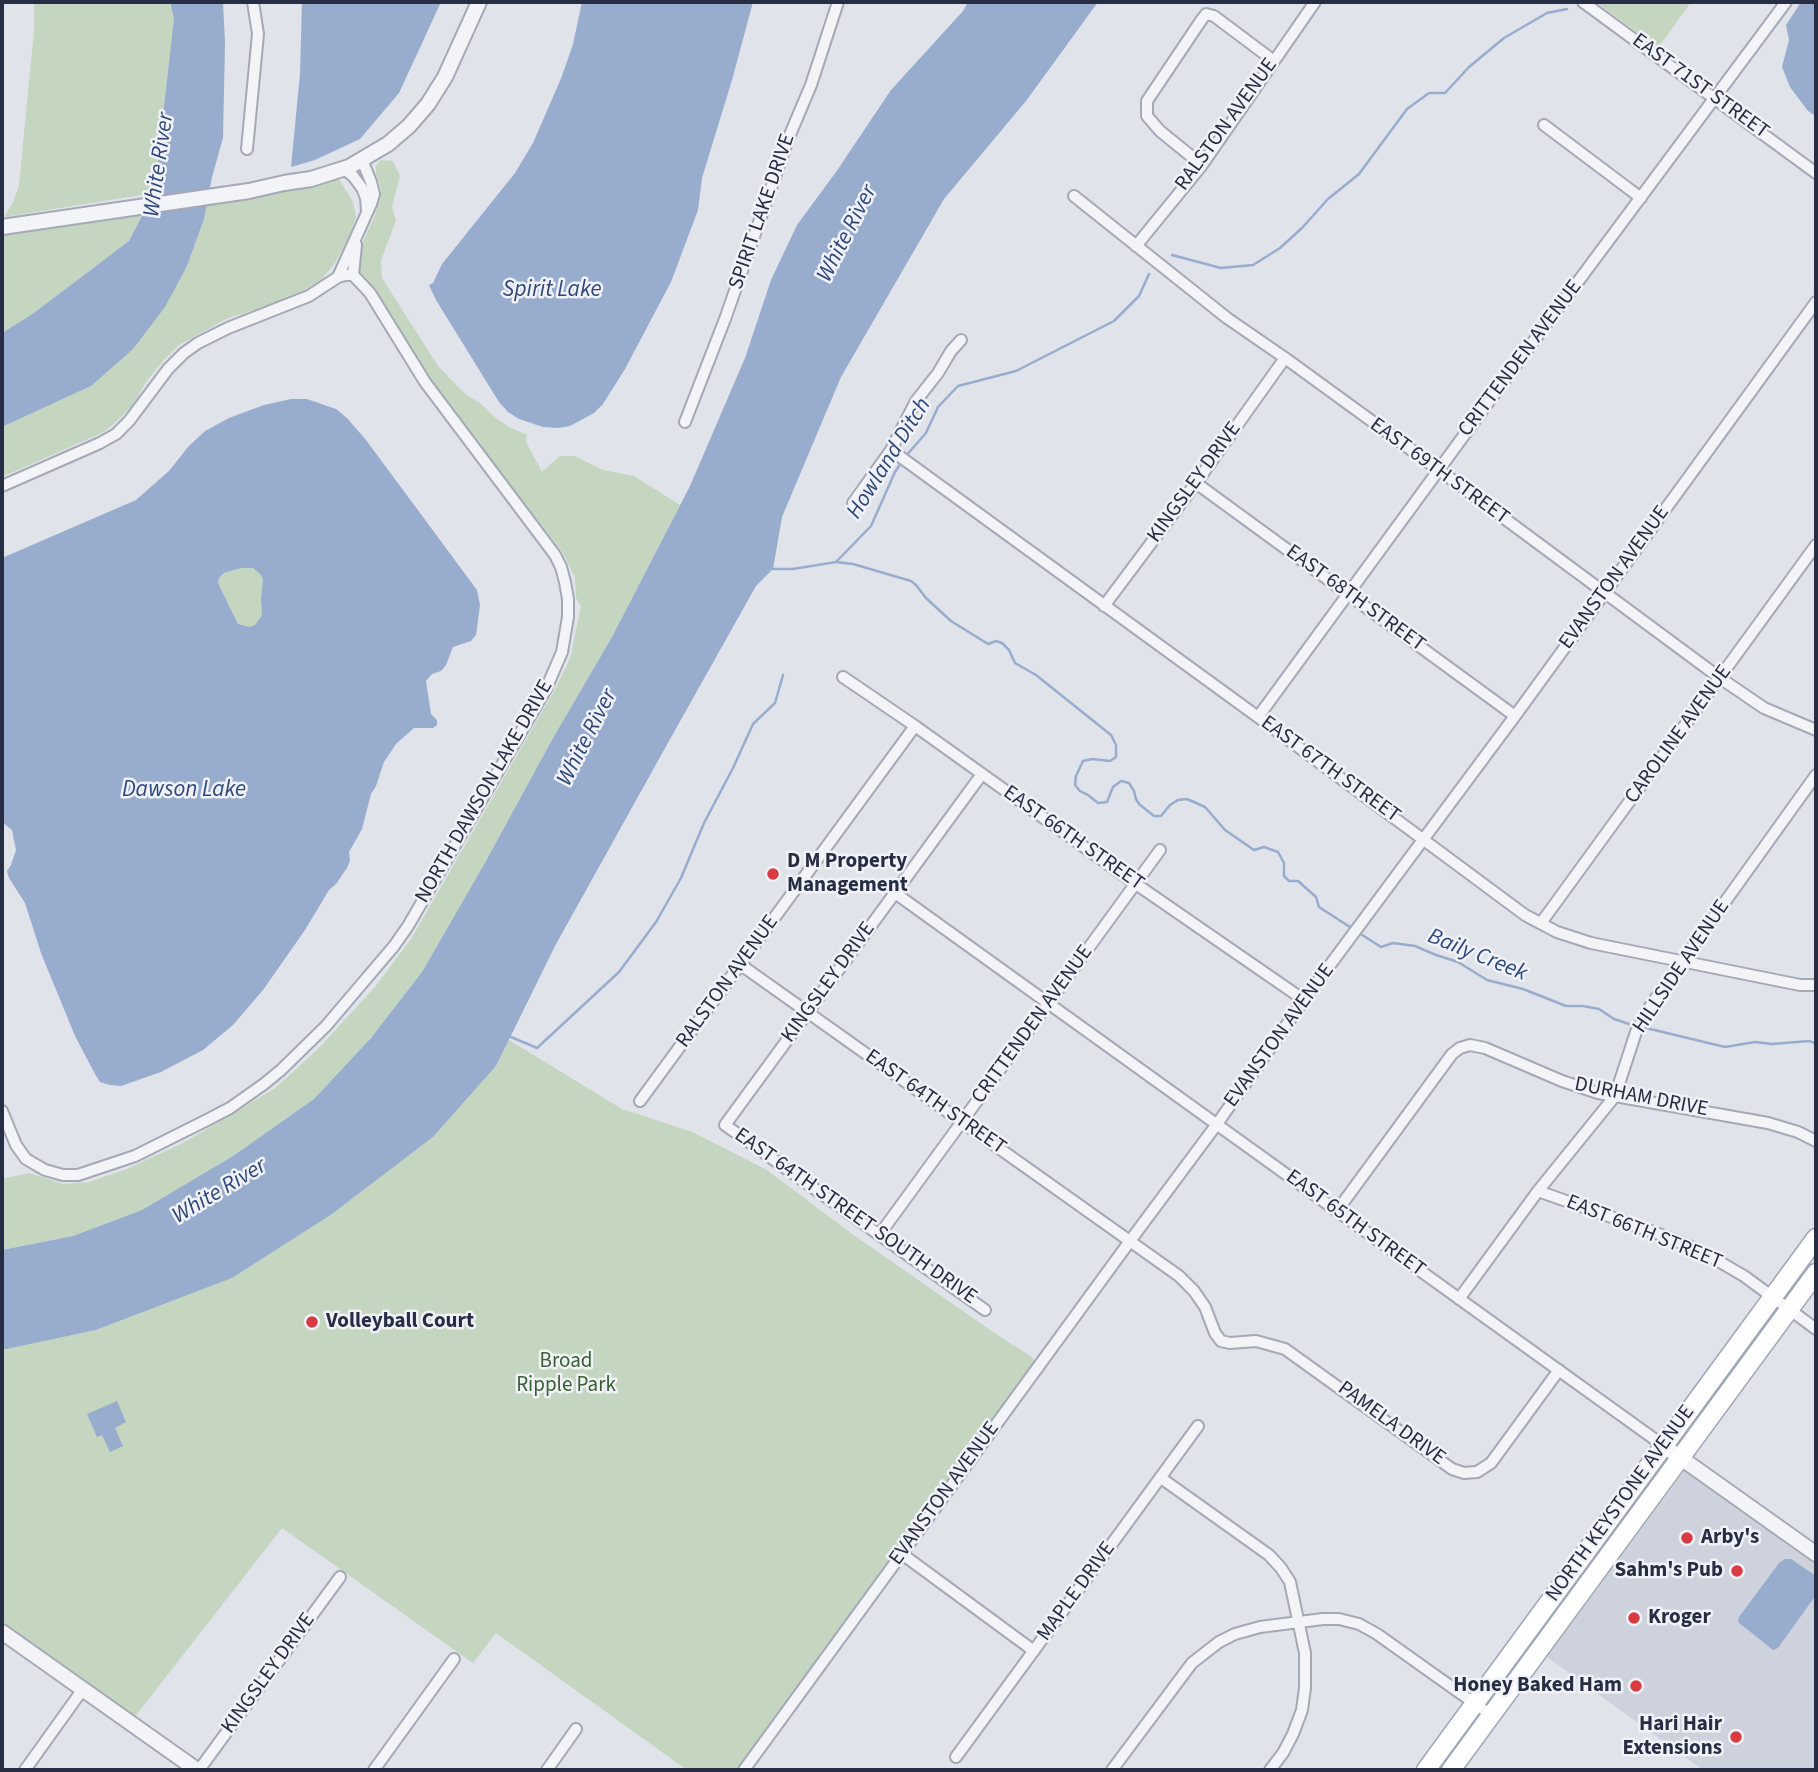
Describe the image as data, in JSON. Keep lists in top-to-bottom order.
{
  "streets": {
    "main road": ["NORTH KEYSTONE AVENUE"],
    "street": [
      "EAST 71ST STREET",
      "RALSTON AVENUE",
      "SPIRIT LAKE DRIVE",
      "CRITTENDEN AVENUE",
      "EAST 69TH STREET",
      "KINGSLEY DRIVE",
      "EVANSTON AVENUE",
      "EAST 68TH STREET",
      "CAROLINE AVENUE",
      "EAST 67TH STREET",
      "NORTH DAWSON LAKE DRIVE",
      "EAST 66TH STREET",
      "HILLSIDE AVENUE",
      "DURHAM DRIVE",
      "EAST 64TH STREET",
      "EAST 64TH STREET SOUTH DRIVE",
      "EAST 65TH STREET",
      "PAMELA DRIVE",
      "MAPLE DRIVE"
    ]
  },
  "crossings": [
    ["EAST 71ST STREET", "CRITTENDEN AVENUE"],
    ["RALSTON AVENUE", "EAST 69TH STREET"],
    ["RALSTON AVENUE", "EAST 66TH STREET"],
    ["RALSTON AVENUE", "EAST 64TH STREET"],
    ["CRITTENDEN AVENUE", "EAST 69TH STREET"],
    ["CRITTENDEN AVENUE", "EAST 68TH STREET"],
    ["CRITTENDEN AVENUE", "EAST 67TH STREET"],
    ["CRITTENDEN AVENUE", "EAST 66TH STREET"],
    ["CRITTENDEN AVENUE", "EAST 64TH STREET"],
    ["CRITTENDEN AVENUE", "EAST 64TH STREET SOUTH DRIVE"],
    ["CRITTENDEN AVENUE", "EAST 65TH STREET"],
    ["EAST 69TH STREET", "KINGSLEY DRIVE"],
    ["EAST 69TH STREET", "EVANSTON AVENUE"],
    ["EAST 69TH STREET", "CAROLINE AVENUE"],
    ["KINGSLEY DRIVE", "EAST 68TH STREET"],
    ["KINGSLEY DRIVE", "EAST 67TH STREET"],
    ["KINGSLEY DRIVE", "EAST 66TH STREET"],
    ["KINGSLEY DRIVE", "EAST 64TH STREET"],
    ["KINGSLEY DRIVE", "EAST 64TH STREET SOUTH DRIVE"],
    ["KINGSLEY DRIVE", "EAST 65TH STREET"],
    ["EVANSTON AVENUE", "EAST 68TH STREET"],
    ["EVANSTON AVENUE", "EAST 67TH STREET"],
    ["EVANSTON AVENUE", "EAST 66TH STREET"],
    ["EVANSTON AVENUE", "EAST 64TH STREET"],
    ["EVANSTON AVENUE", "EAST 65TH STREET"],
    ["EVANSTON AVENUE", "PAMELA DRIVE"],
    ["CAROLINE AVENUE", "EAST 67TH STREET"],
    ["EAST 67TH STREET", "HILLSIDE AVENUE"],
    ["EAST 66TH STREET", "HILLSIDE AVENUE"],
    ["EAST 66TH STREET", "NORTH KEYSTONE AVENUE"],
    ["HILLSIDE AVENUE", "DURHAM DRIVE"],
    ["HILLSIDE AVENUE", "EAST 65TH STREET"],
    ["DURHAM DRIVE", "EAST 65TH STREET"],
    ["EAST 64TH STREET", "PAMELA DRIVE"],
    ["EAST 65TH STREET", "PAMELA DRIVE"],
    ["EAST 65TH STREET", "NORTH KEYSTONE AVENUE"]
  ],
  "water": [
    "White River",
    "Spirit Lake",
    "Howland Ditch",
    "Dawson Lake",
    "Baily Creek"
  ],
  "parks": ["Broad Ripple Park"],
  "places": [
    "D M Property Management",
    "Volleyball Court",
    "Arby's",
    "Sahm's Pub",
    "Kroger",
    "Honey Baked Ham",
    "Hari Hair Extensions"
  ]
}
